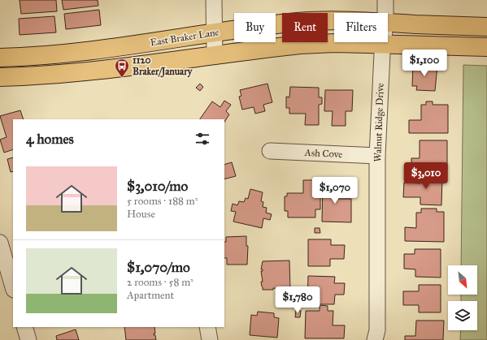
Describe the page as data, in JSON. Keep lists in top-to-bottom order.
{
  "streets": {
    "main road": ["East Braker Lane"],
    "street": ["Walnut Ridge Drive", "Ash Cove"]
  },
  "crossings": [
    ["Walnut Ridge Drive", "Ash Cove"]
  ],
  "places": {
    "bus stop": ["1120 Braker/January"]
  },
  "north": "bottom right",
  "page": {
    "chip": ["Buy", "Rent", "Filters"],
    "price": [
      "$1,100",
      "$3,010",
      "$1,070",
      "$1,780"
    ],
    "heading": "4 homes",
    "list": [
      {
        "name": "$3,010/mo",
        "note": "5 rooms · 188 m² · House"
      },
      {
        "name": "$1,070/mo",
        "note": "2 rooms · 58 m² · Apartment"
      }
    ]
  }
}
